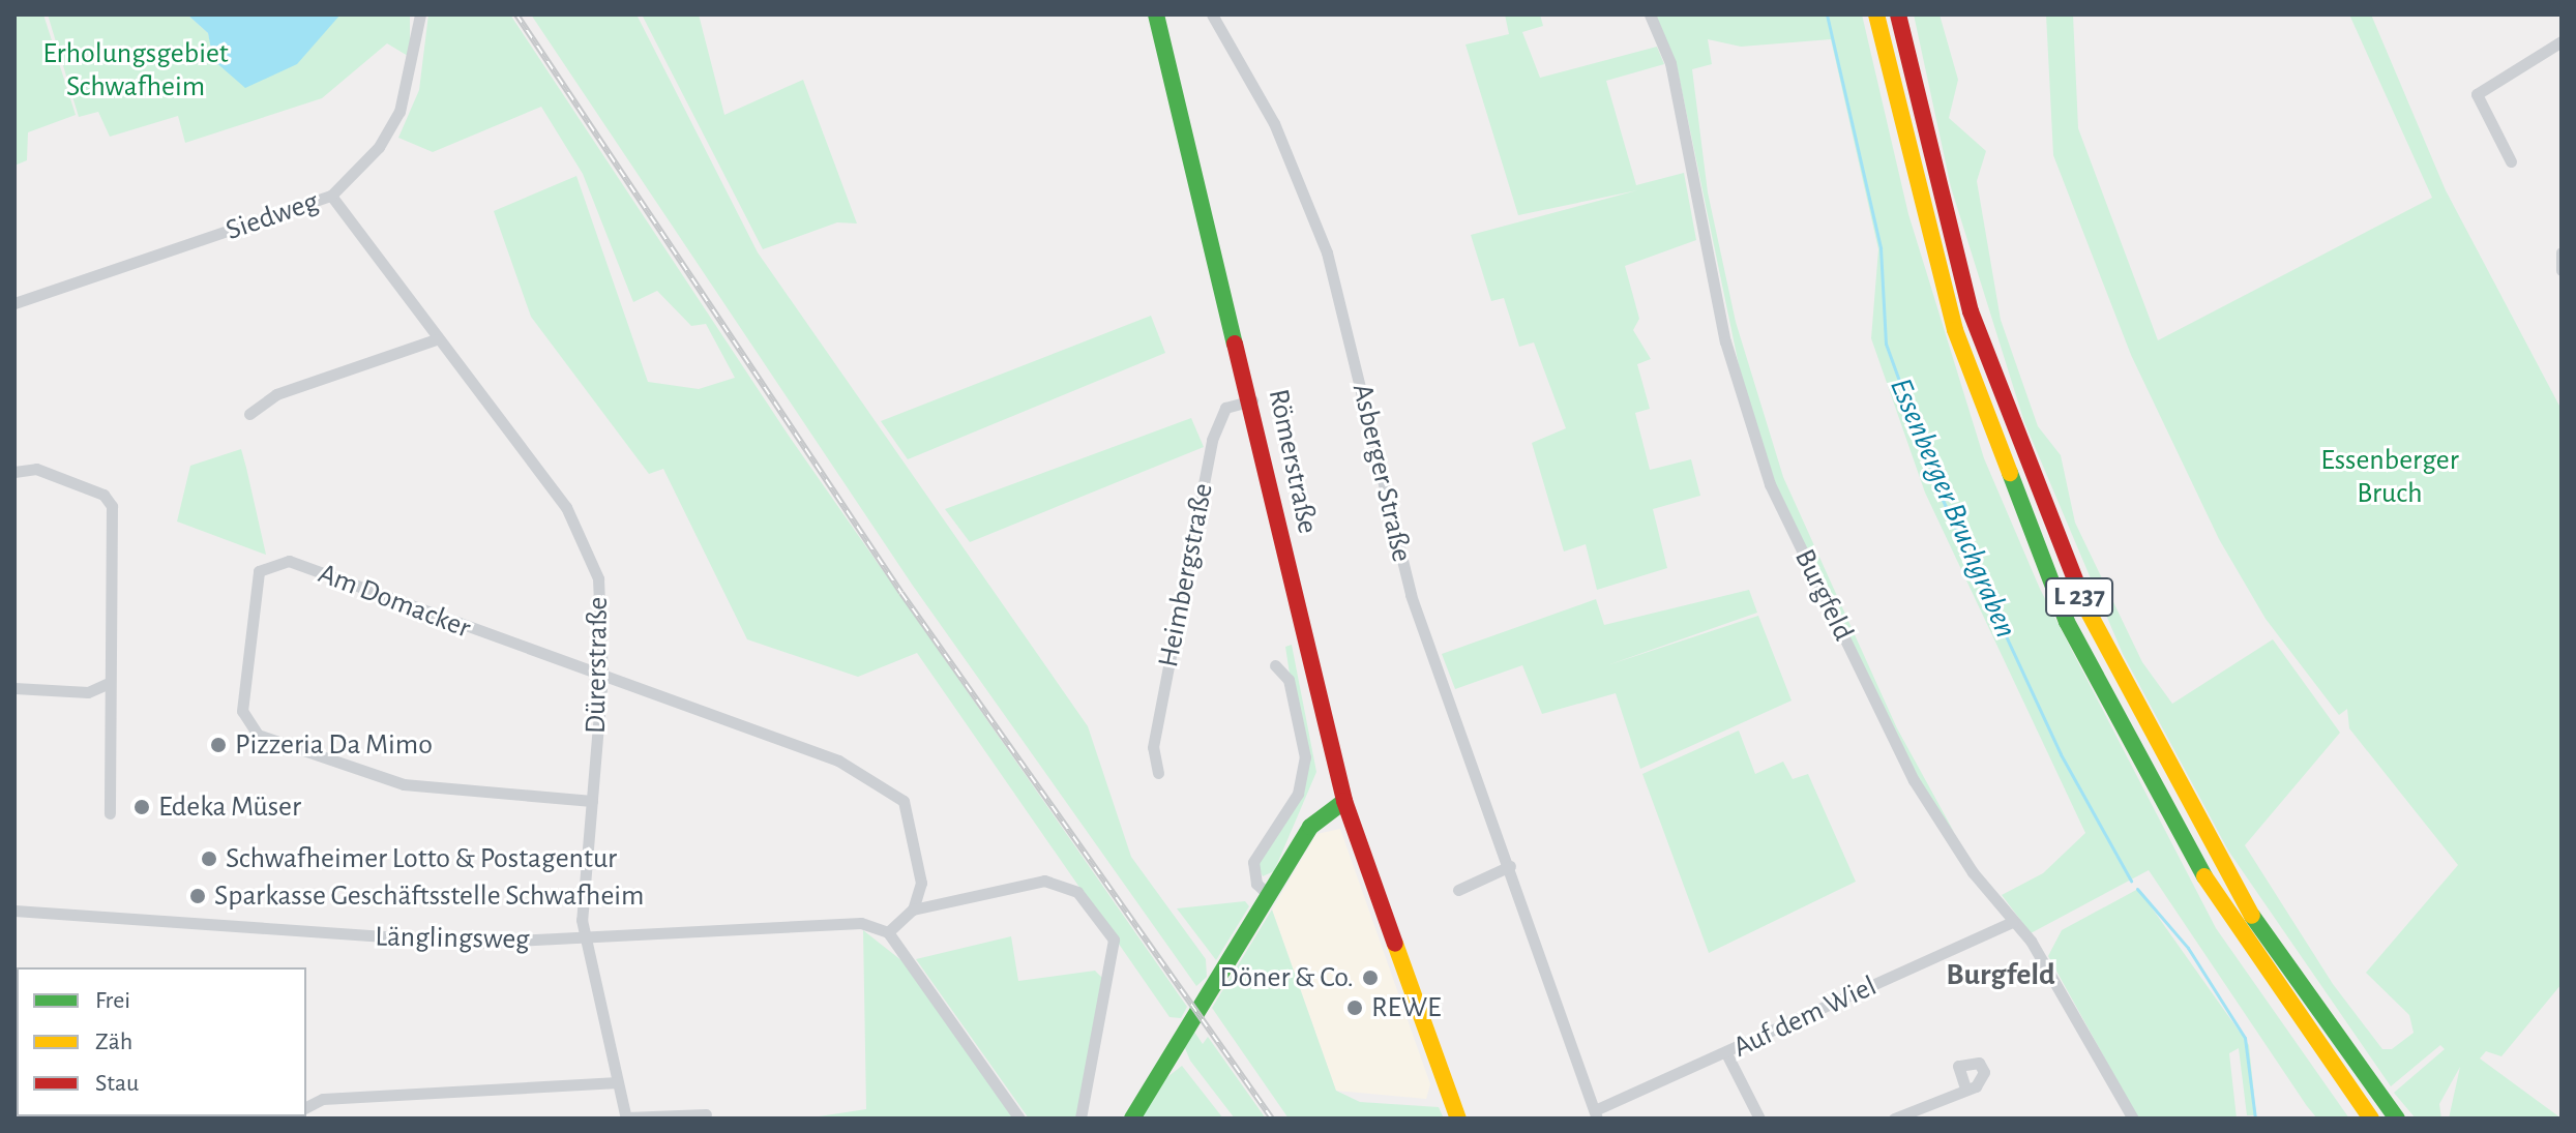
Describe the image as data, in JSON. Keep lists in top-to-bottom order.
{
  "streets": {
    "main road": ["Römerstraße", "L 237"],
    "street": [
      "Siedweg",
      "Asberger Straße",
      "Heimbergstraße",
      "Burgfeld",
      "Am Domacker",
      "Dürerstraße",
      "Länglingsweg",
      "Auf dem Wiel"
    ]
  },
  "crossings": [
    ["Siedweg", "Dürerstraße"],
    ["Römerstraße", "Heimbergstraße"],
    ["Asberger Straße", "Auf dem Wiel"],
    ["Burgfeld", "Auf dem Wiel"],
    ["Am Domacker", "Dürerstraße"],
    ["Dürerstraße", "Länglingsweg"]
  ],
  "districts": ["Burgfeld"],
  "water": ["Essenberger Bruchgraben"],
  "parks": ["Erholungsgebiet Schwafheim", "Essenberger Bruch"],
  "places": [
    "Pizzeria Da Mimo",
    "Edeka Müser",
    "Schwafheimer Lotto & Postagentur",
    "Sparkasse Geschäftsstelle Schwafheim",
    "Döner & Co.",
    "REWE"
  ],
  "legend": ["Frei", "Zäh", "Stau"]
}
